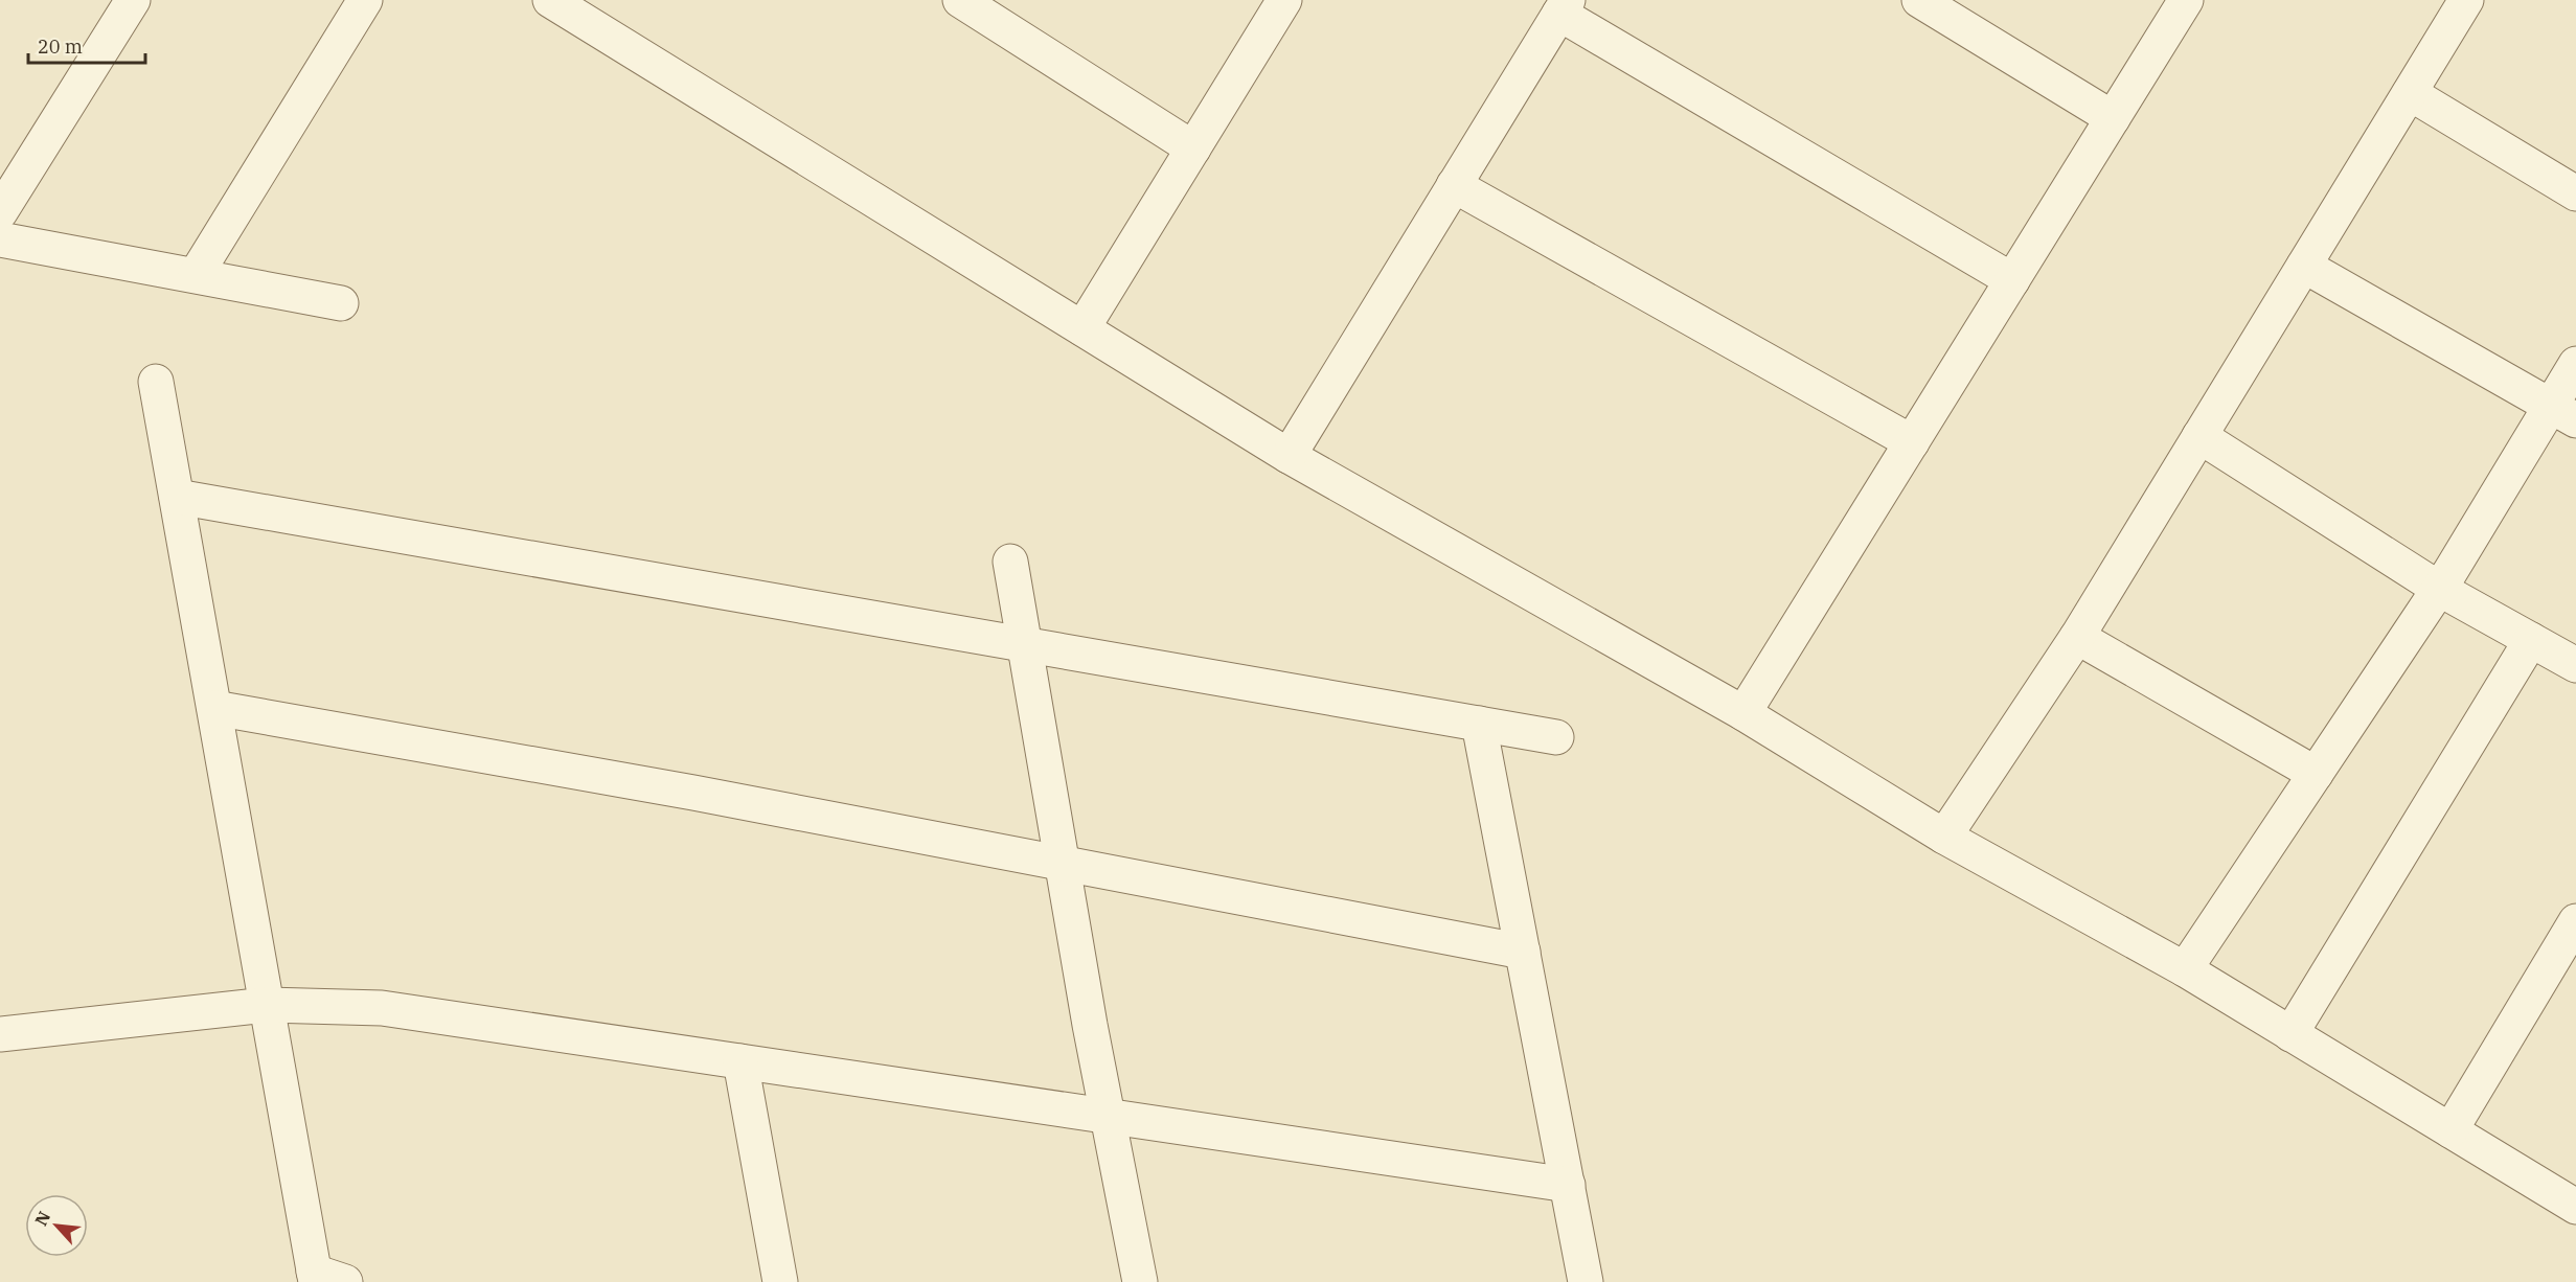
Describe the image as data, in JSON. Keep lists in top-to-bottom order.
{
  "scale_bar": "20 m",
  "north": "top left"
}
